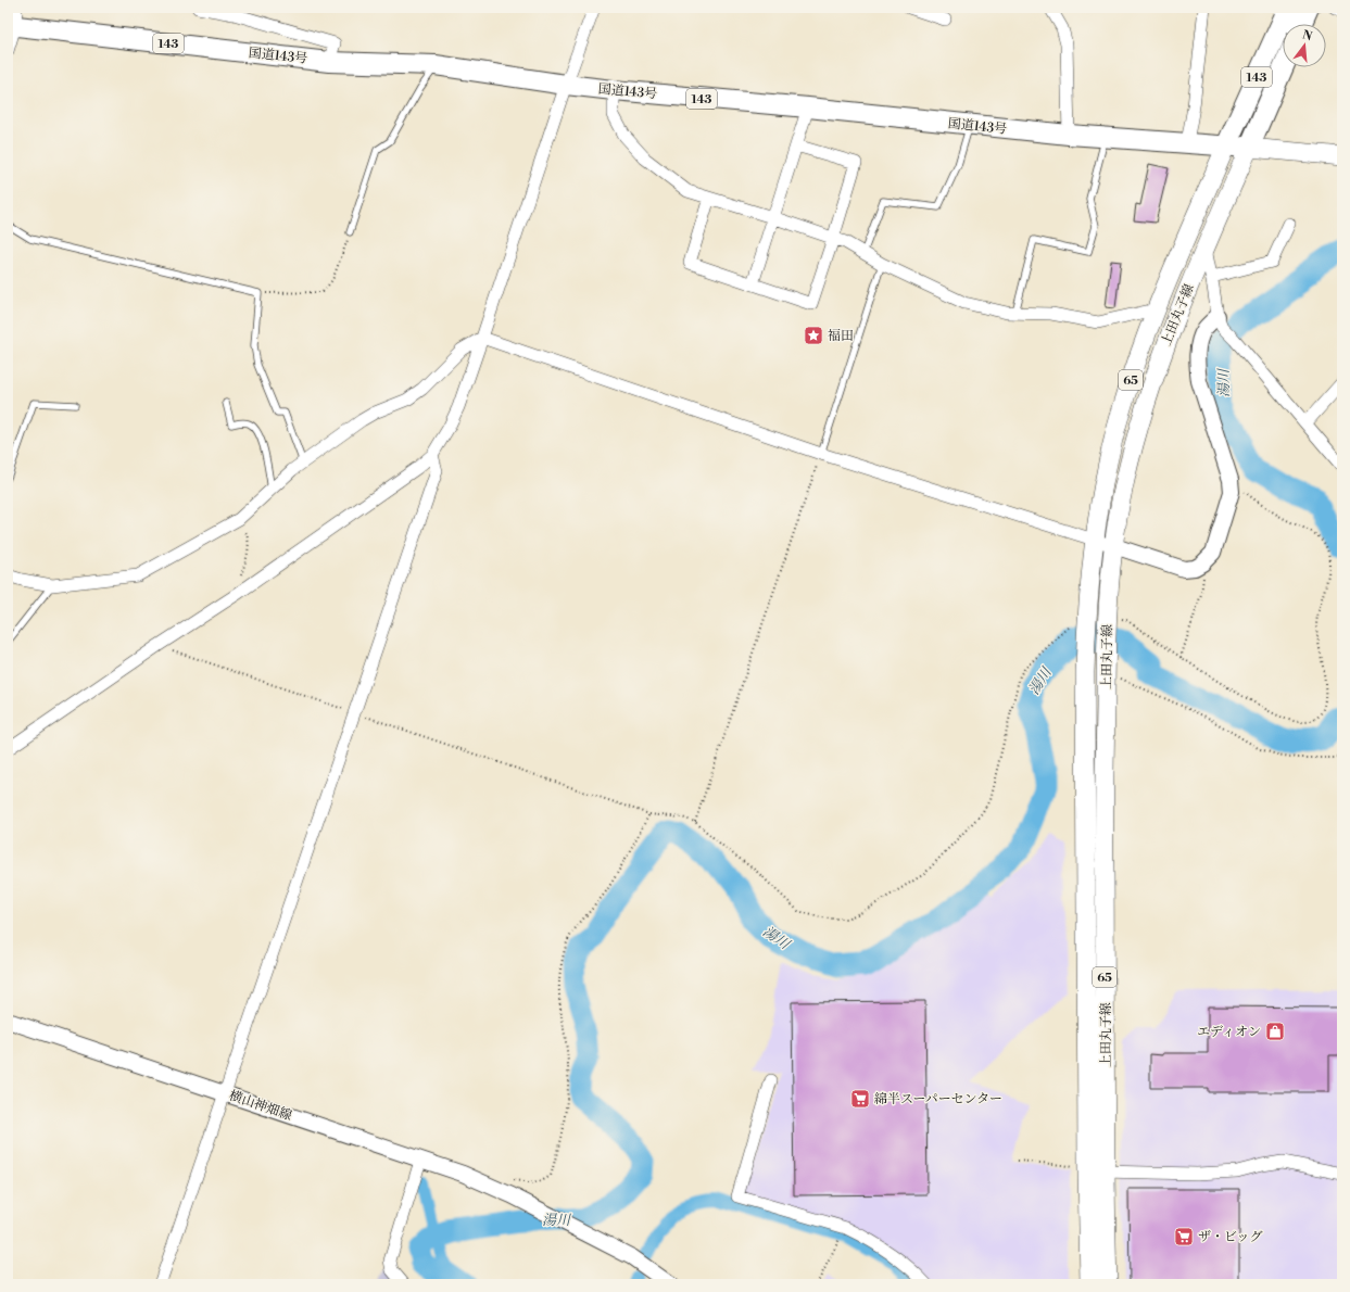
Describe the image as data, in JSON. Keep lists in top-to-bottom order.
{
  "streets": {
    "highway": ["143", "国道143号"],
    "main road": ["上田丸子線", "65"],
    "street": ["横山神畑線"]
  },
  "crossings": [
    ["143", "国道143号"],
    ["143", "上田丸子線"],
    ["国道143号", "上田丸子線"]
  ],
  "water": ["湯川"],
  "places": {
    "place": ["福田"],
    "shop": ["エディオン"],
    "supermarket": ["綿半スーパーセンター", "ザ・ビッグ"]
  },
  "north": "top"
}
